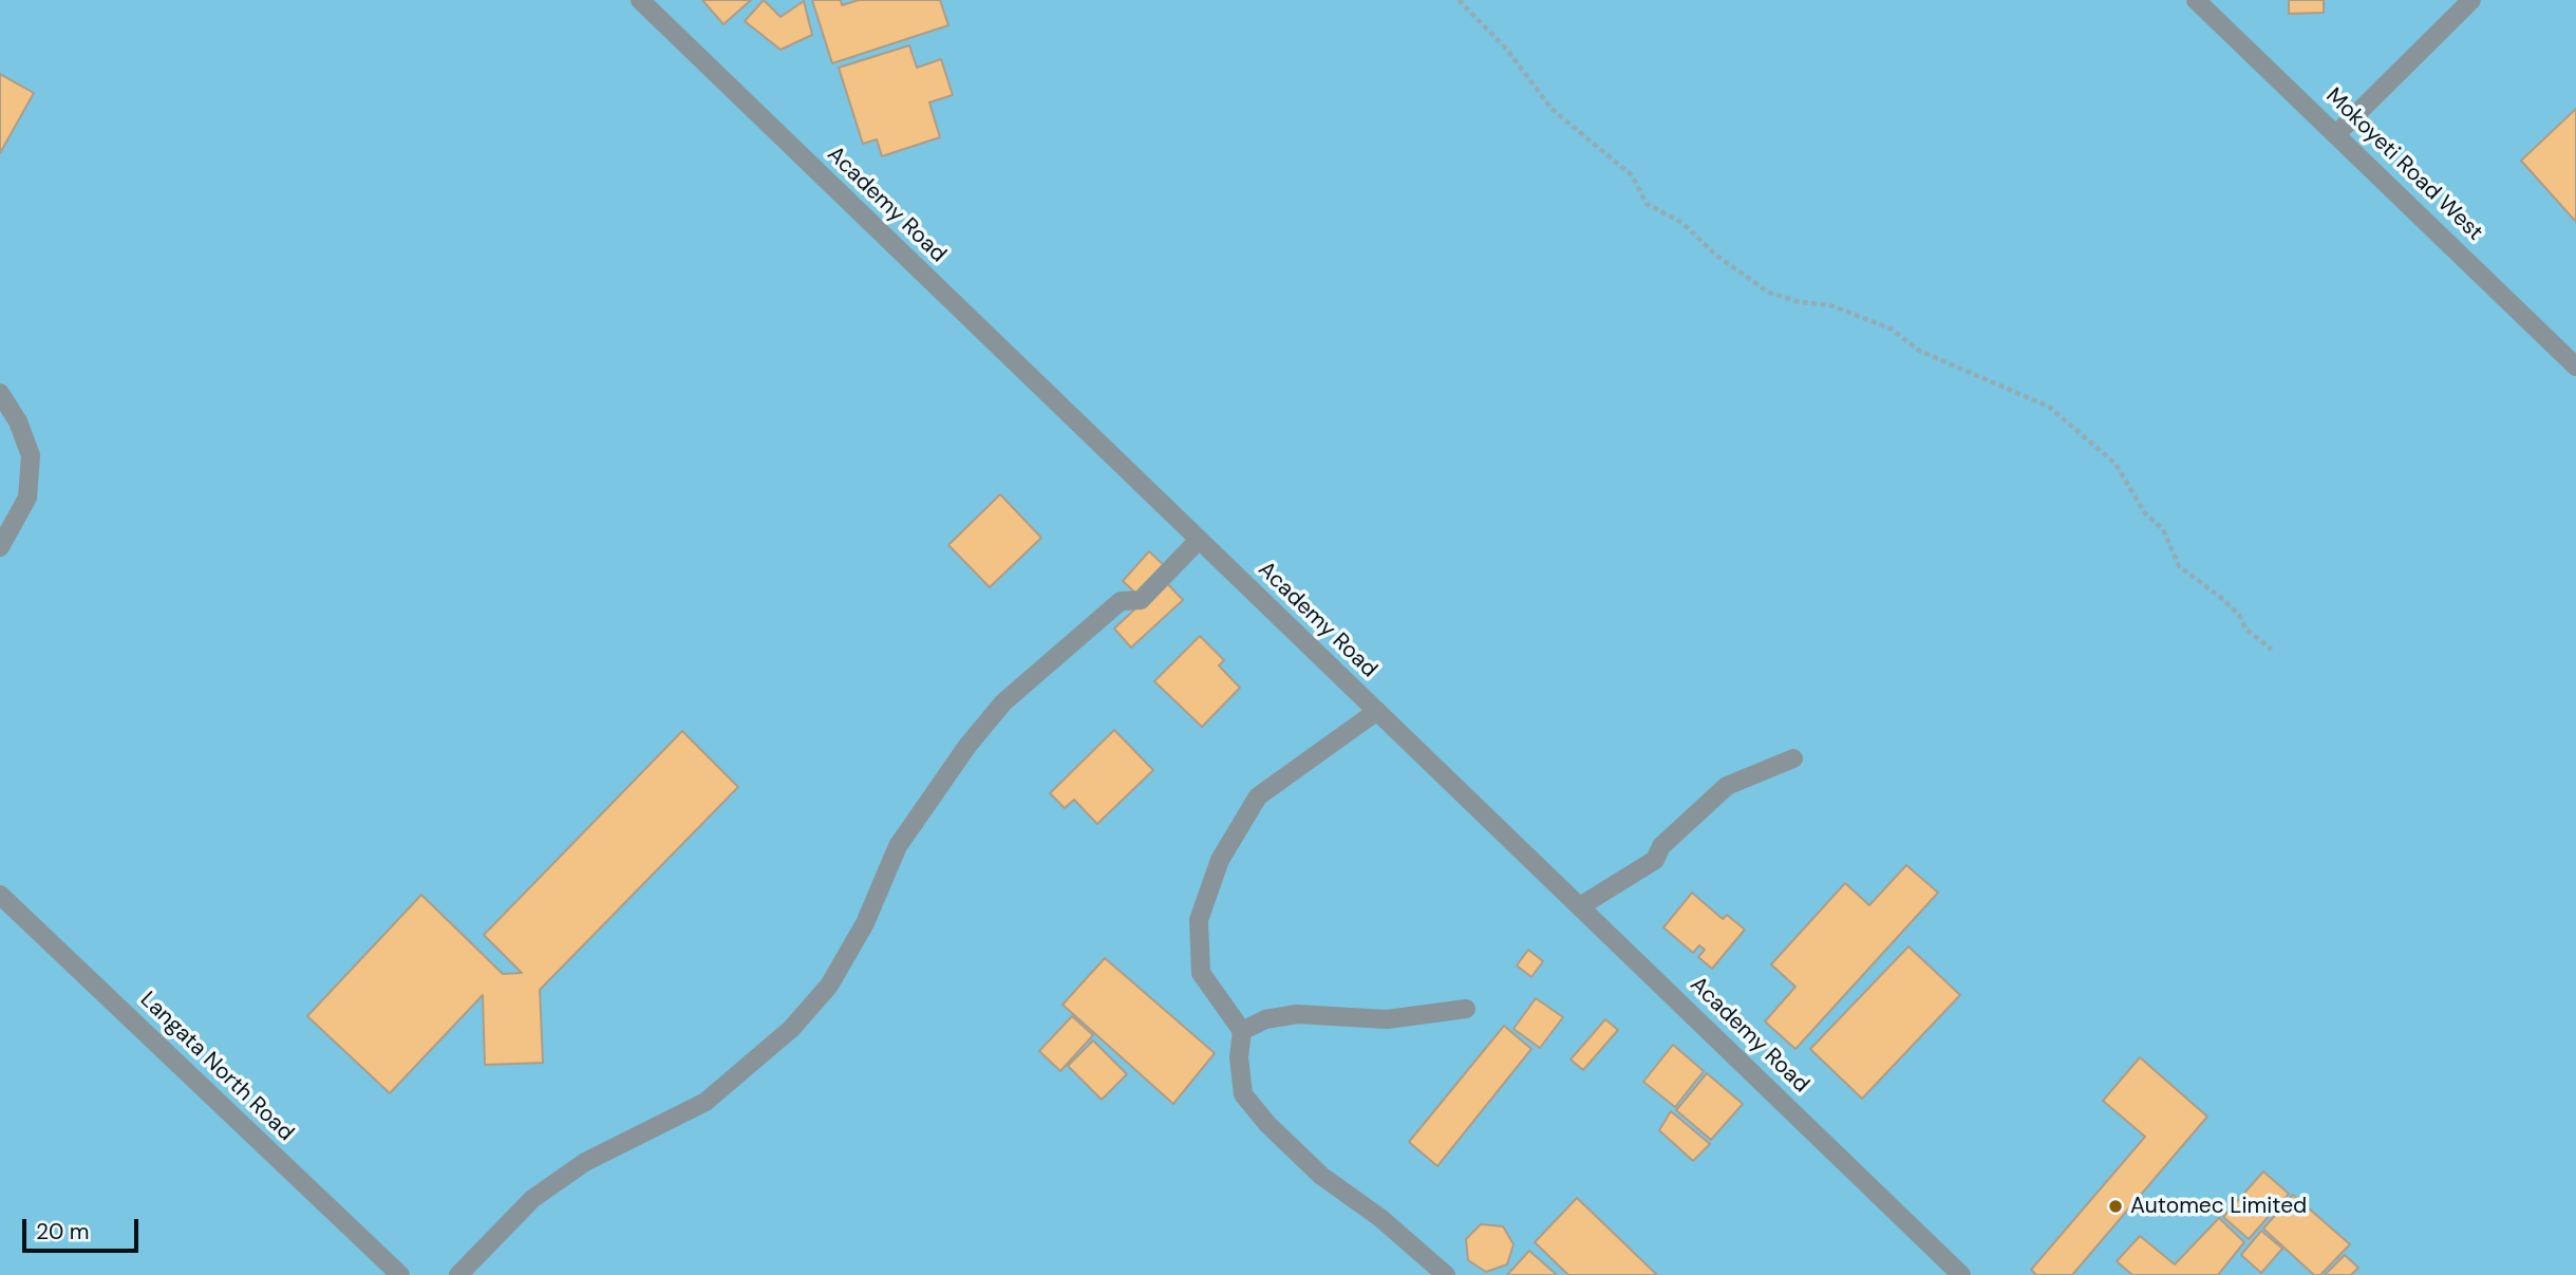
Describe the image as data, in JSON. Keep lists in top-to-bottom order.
{
  "streets": {
    "street": ["Mokoyeti Road West", "Academy Road", "Langata North Road"]
  },
  "places": ["Automec Limited"],
  "scale_bar": "20 m"
}
